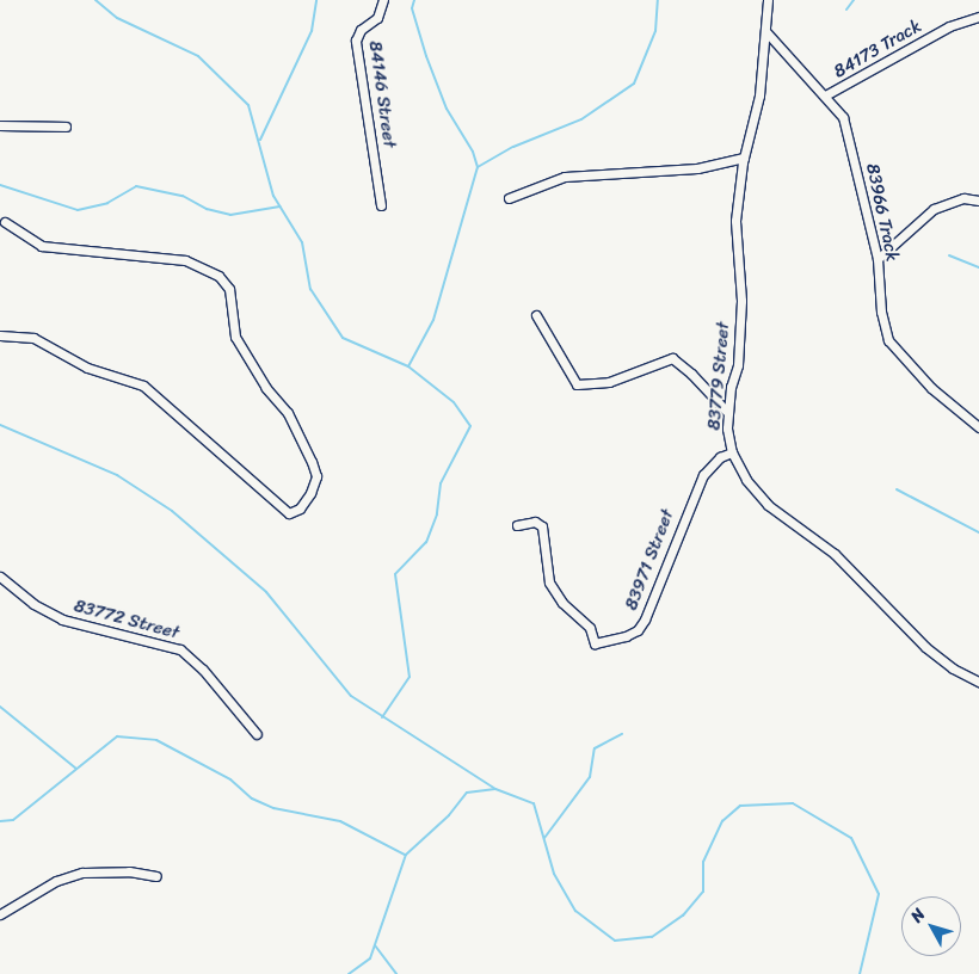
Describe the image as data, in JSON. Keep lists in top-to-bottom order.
{
  "streets": {
    "street": [
      "84173 Track",
      "84146 Street",
      "83966 Track",
      "83779 Street",
      "83971 Street",
      "83772 Street"
    ]
  },
  "crossings": [
    ["84173 Track", "83966 Track"],
    ["83966 Track", "83779 Street"],
    ["83779 Street", "83971 Street"]
  ],
  "north": "top left"
}
